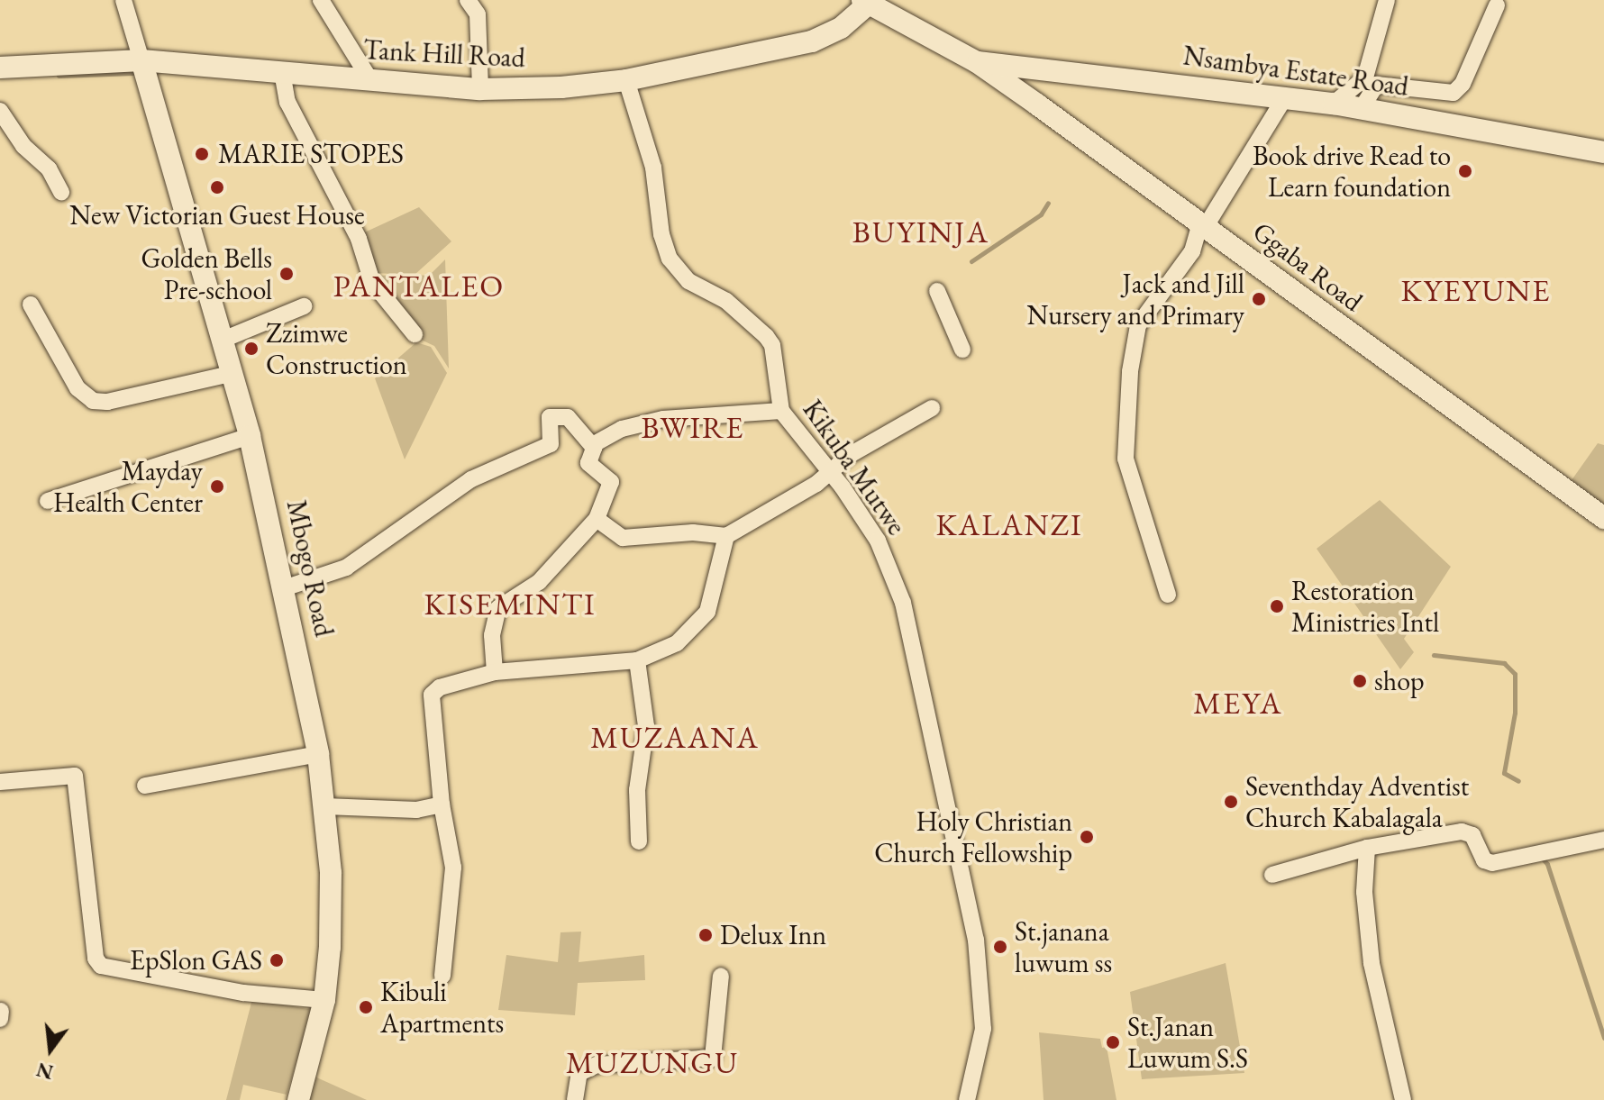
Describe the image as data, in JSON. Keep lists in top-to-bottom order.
{
  "streets": {
    "street": [
      "Tank Hill Road",
      "Nsambya Estate Road",
      "Ggaba Road",
      "Kikuba Mutwe",
      "Mbogo Road"
    ]
  },
  "crossings": [
    ["Tank Hill Road", "Ggaba Road"],
    ["Tank Hill Road", "Kikuba Mutwe"],
    ["Tank Hill Road", "Mbogo Road"],
    ["Nsambya Estate Road", "Ggaba Road"]
  ],
  "districts": [
    "BUYINJA",
    "PANTALEO",
    "KYEYUNE",
    "BWIRE",
    "KALANZI",
    "KISEMINTI",
    "MEYA",
    "MUZAANA",
    "MUZUNGU"
  ],
  "places": [
    "MARIE STOPES",
    "Book drive Read to Learn foundation",
    "New Victorian Guest House",
    "Golden Bells Pre-school",
    "Jack and Jill Nursery and Primary",
    "Zzimwe Construction",
    "Mayday Health Center",
    "Restoration Ministries Intl",
    "shop",
    "Seventhday Adventist Church Kabalagala",
    "Holy Christian Church Fellowship",
    "Delux Inn",
    "St.janana luwum ss",
    "EpSlon GAS",
    "Kibuli Apartments",
    "St.Janan Luwum S.S"
  ],
  "north": "bottom"
}
